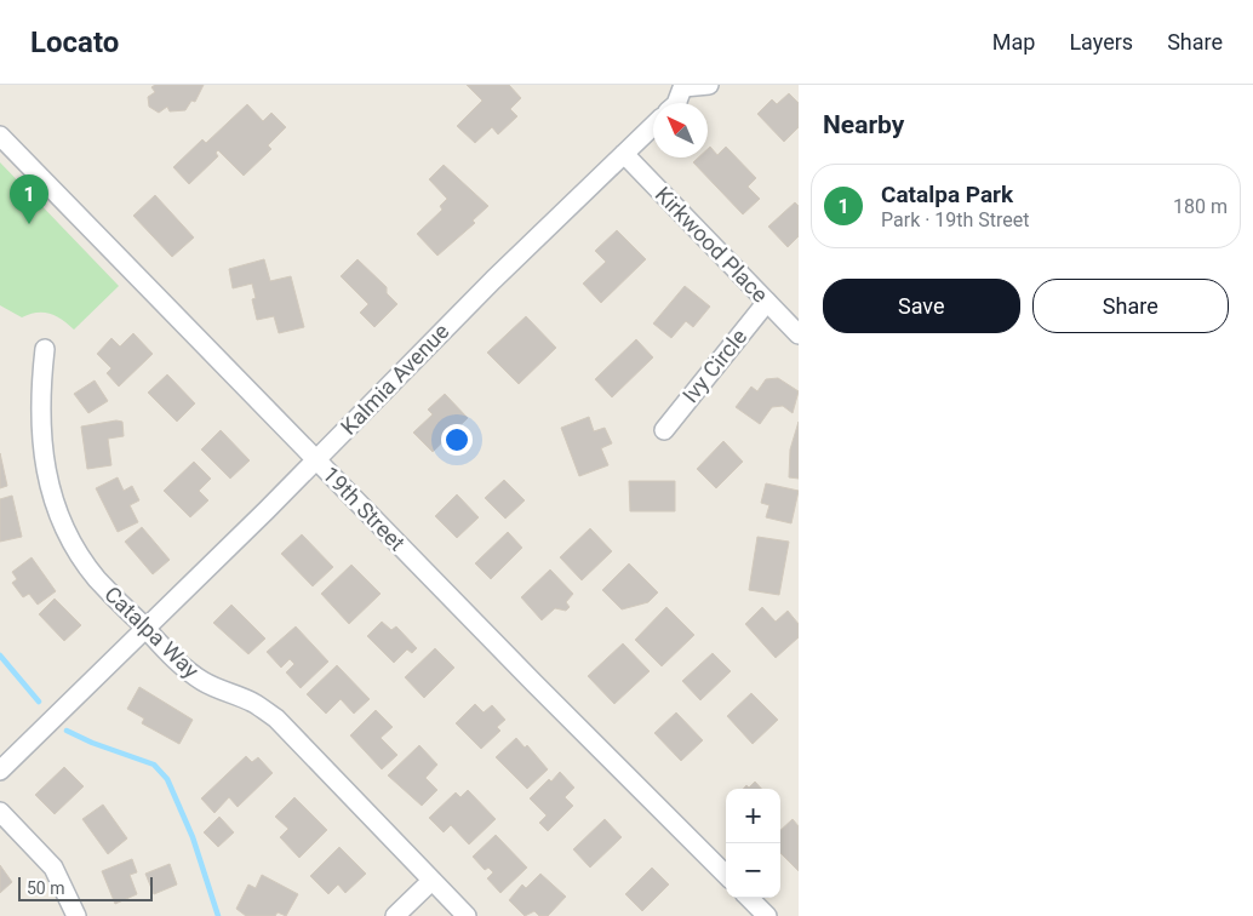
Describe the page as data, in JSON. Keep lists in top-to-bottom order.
{
  "streets": {
    "street": [
      "Kirkwood Place",
      "Ivy Circle",
      "Kalmia Avenue",
      "19th Street",
      "Catalpa Way"
    ]
  },
  "crossings": [
    ["Kirkwood Place", "Ivy Circle"],
    ["Kirkwood Place", "Kalmia Avenue"],
    ["Kalmia Avenue", "19th Street"],
    ["Kalmia Avenue", "Catalpa Way"]
  ],
  "scale_bar": "50 m",
  "north": "top left",
  "page": {
    "header": "Locato",
    "nav": ["Map", "Layers", "Share"],
    "heading": "Nearby",
    "list": [
      {
        "mark": "1",
        "name": "Catalpa Park",
        "note": "Park · 19th Street",
        "value": "180 m"
      }
    ],
    "pins": "1",
    "buttons": ["Save", "Share"],
    "map_buttons": ["+", "−"],
    "scale": "50 m"
  }
}
